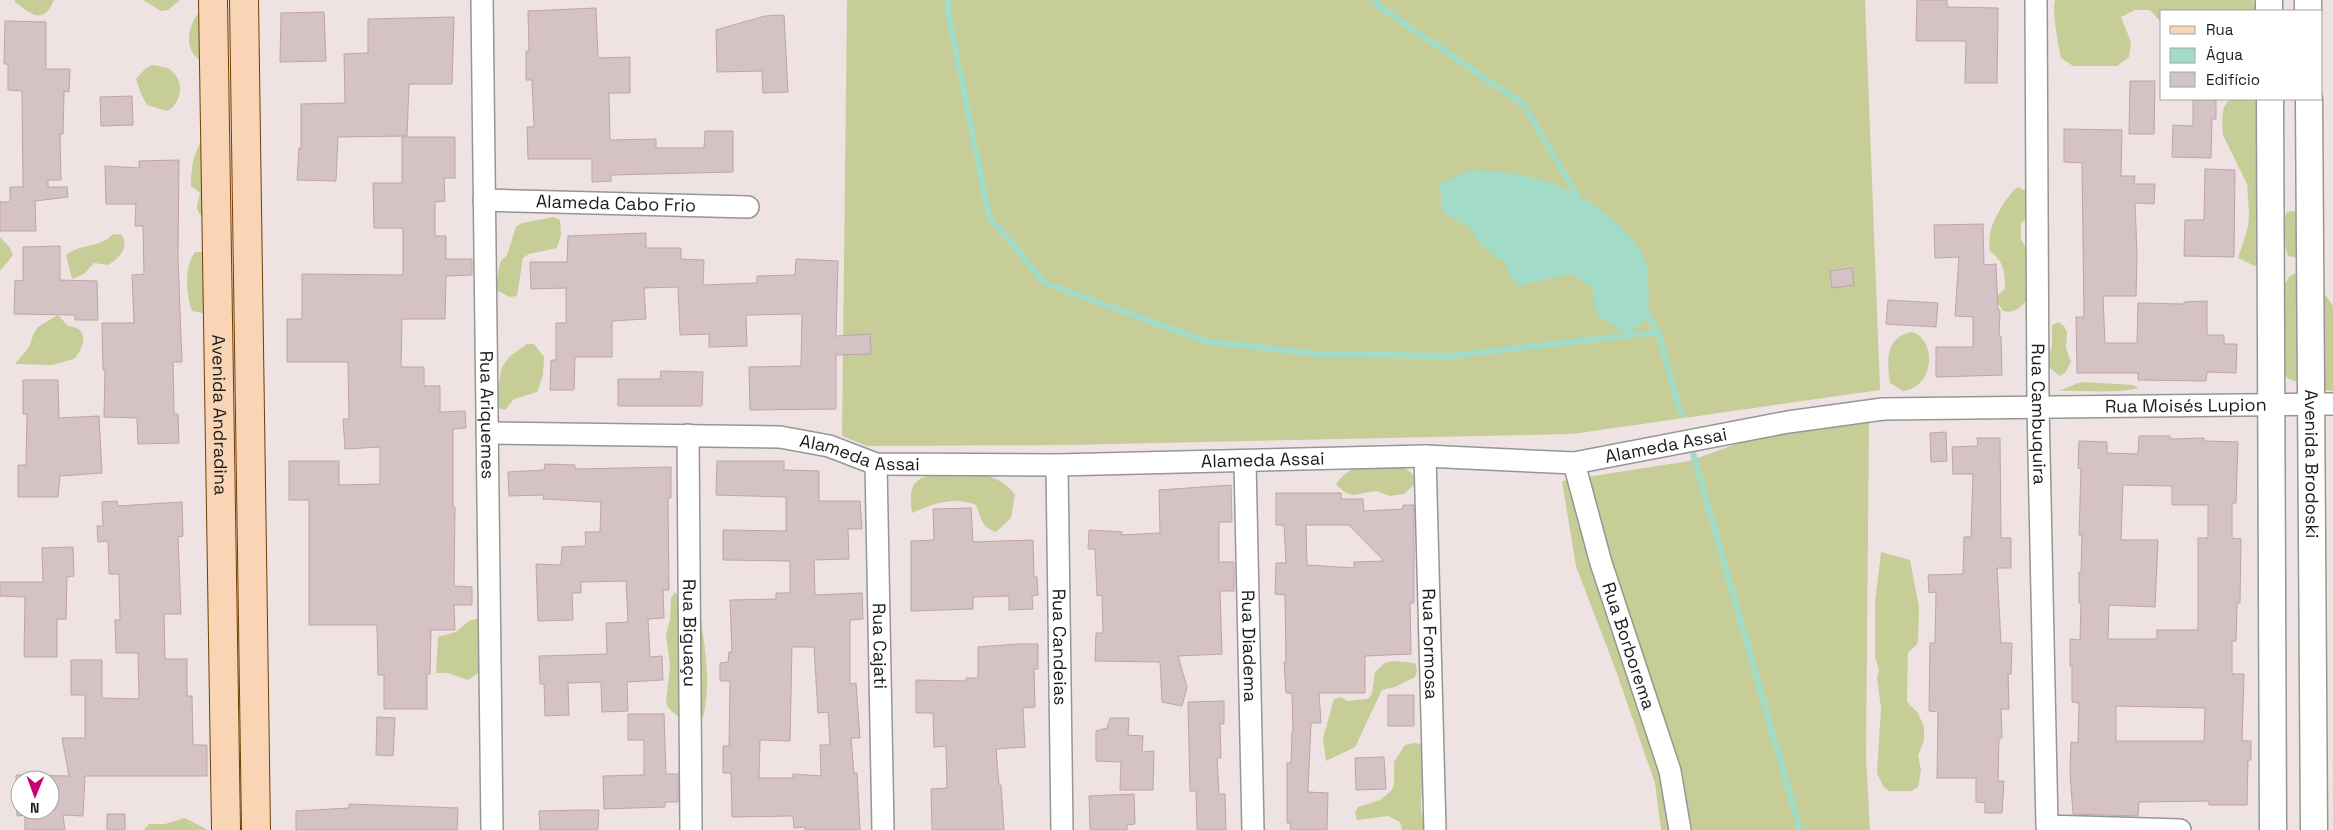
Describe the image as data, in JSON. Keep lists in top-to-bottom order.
{
  "streets": {
    "main road": ["Avenida Andradina"],
    "street": [
      "Alameda Cabo Frio",
      "Rua Moisés Lupion",
      "Rua Cambuquira",
      "Rua Ariquemes",
      "Alameda Assai",
      "Avenida Brodoski",
      "Rua Biguaçu",
      "Rua Formosa",
      "Rua Diadema",
      "Rua Borborema",
      "Rua Cajati",
      "Rua Candeias"
    ]
  },
  "crossings": [
    ["Alameda Cabo Frio", "Rua Ariquemes"],
    ["Rua Moisés Lupion", "Rua Cambuquira"],
    ["Rua Moisés Lupion", "Alameda Assai"],
    ["Rua Moisés Lupion", "Avenida Brodoski"],
    ["Rua Cambuquira", "Alameda Assai"],
    ["Rua Ariquemes", "Alameda Assai"],
    ["Alameda Assai", "Rua Biguaçu"],
    ["Alameda Assai", "Rua Formosa"],
    ["Alameda Assai", "Rua Diadema"],
    ["Alameda Assai", "Rua Borborema"],
    ["Alameda Assai", "Rua Cajati"],
    ["Alameda Assai", "Rua Candeias"]
  ],
  "legend": ["Rua", "Água", "Edifício"],
  "north": "bottom"
}
